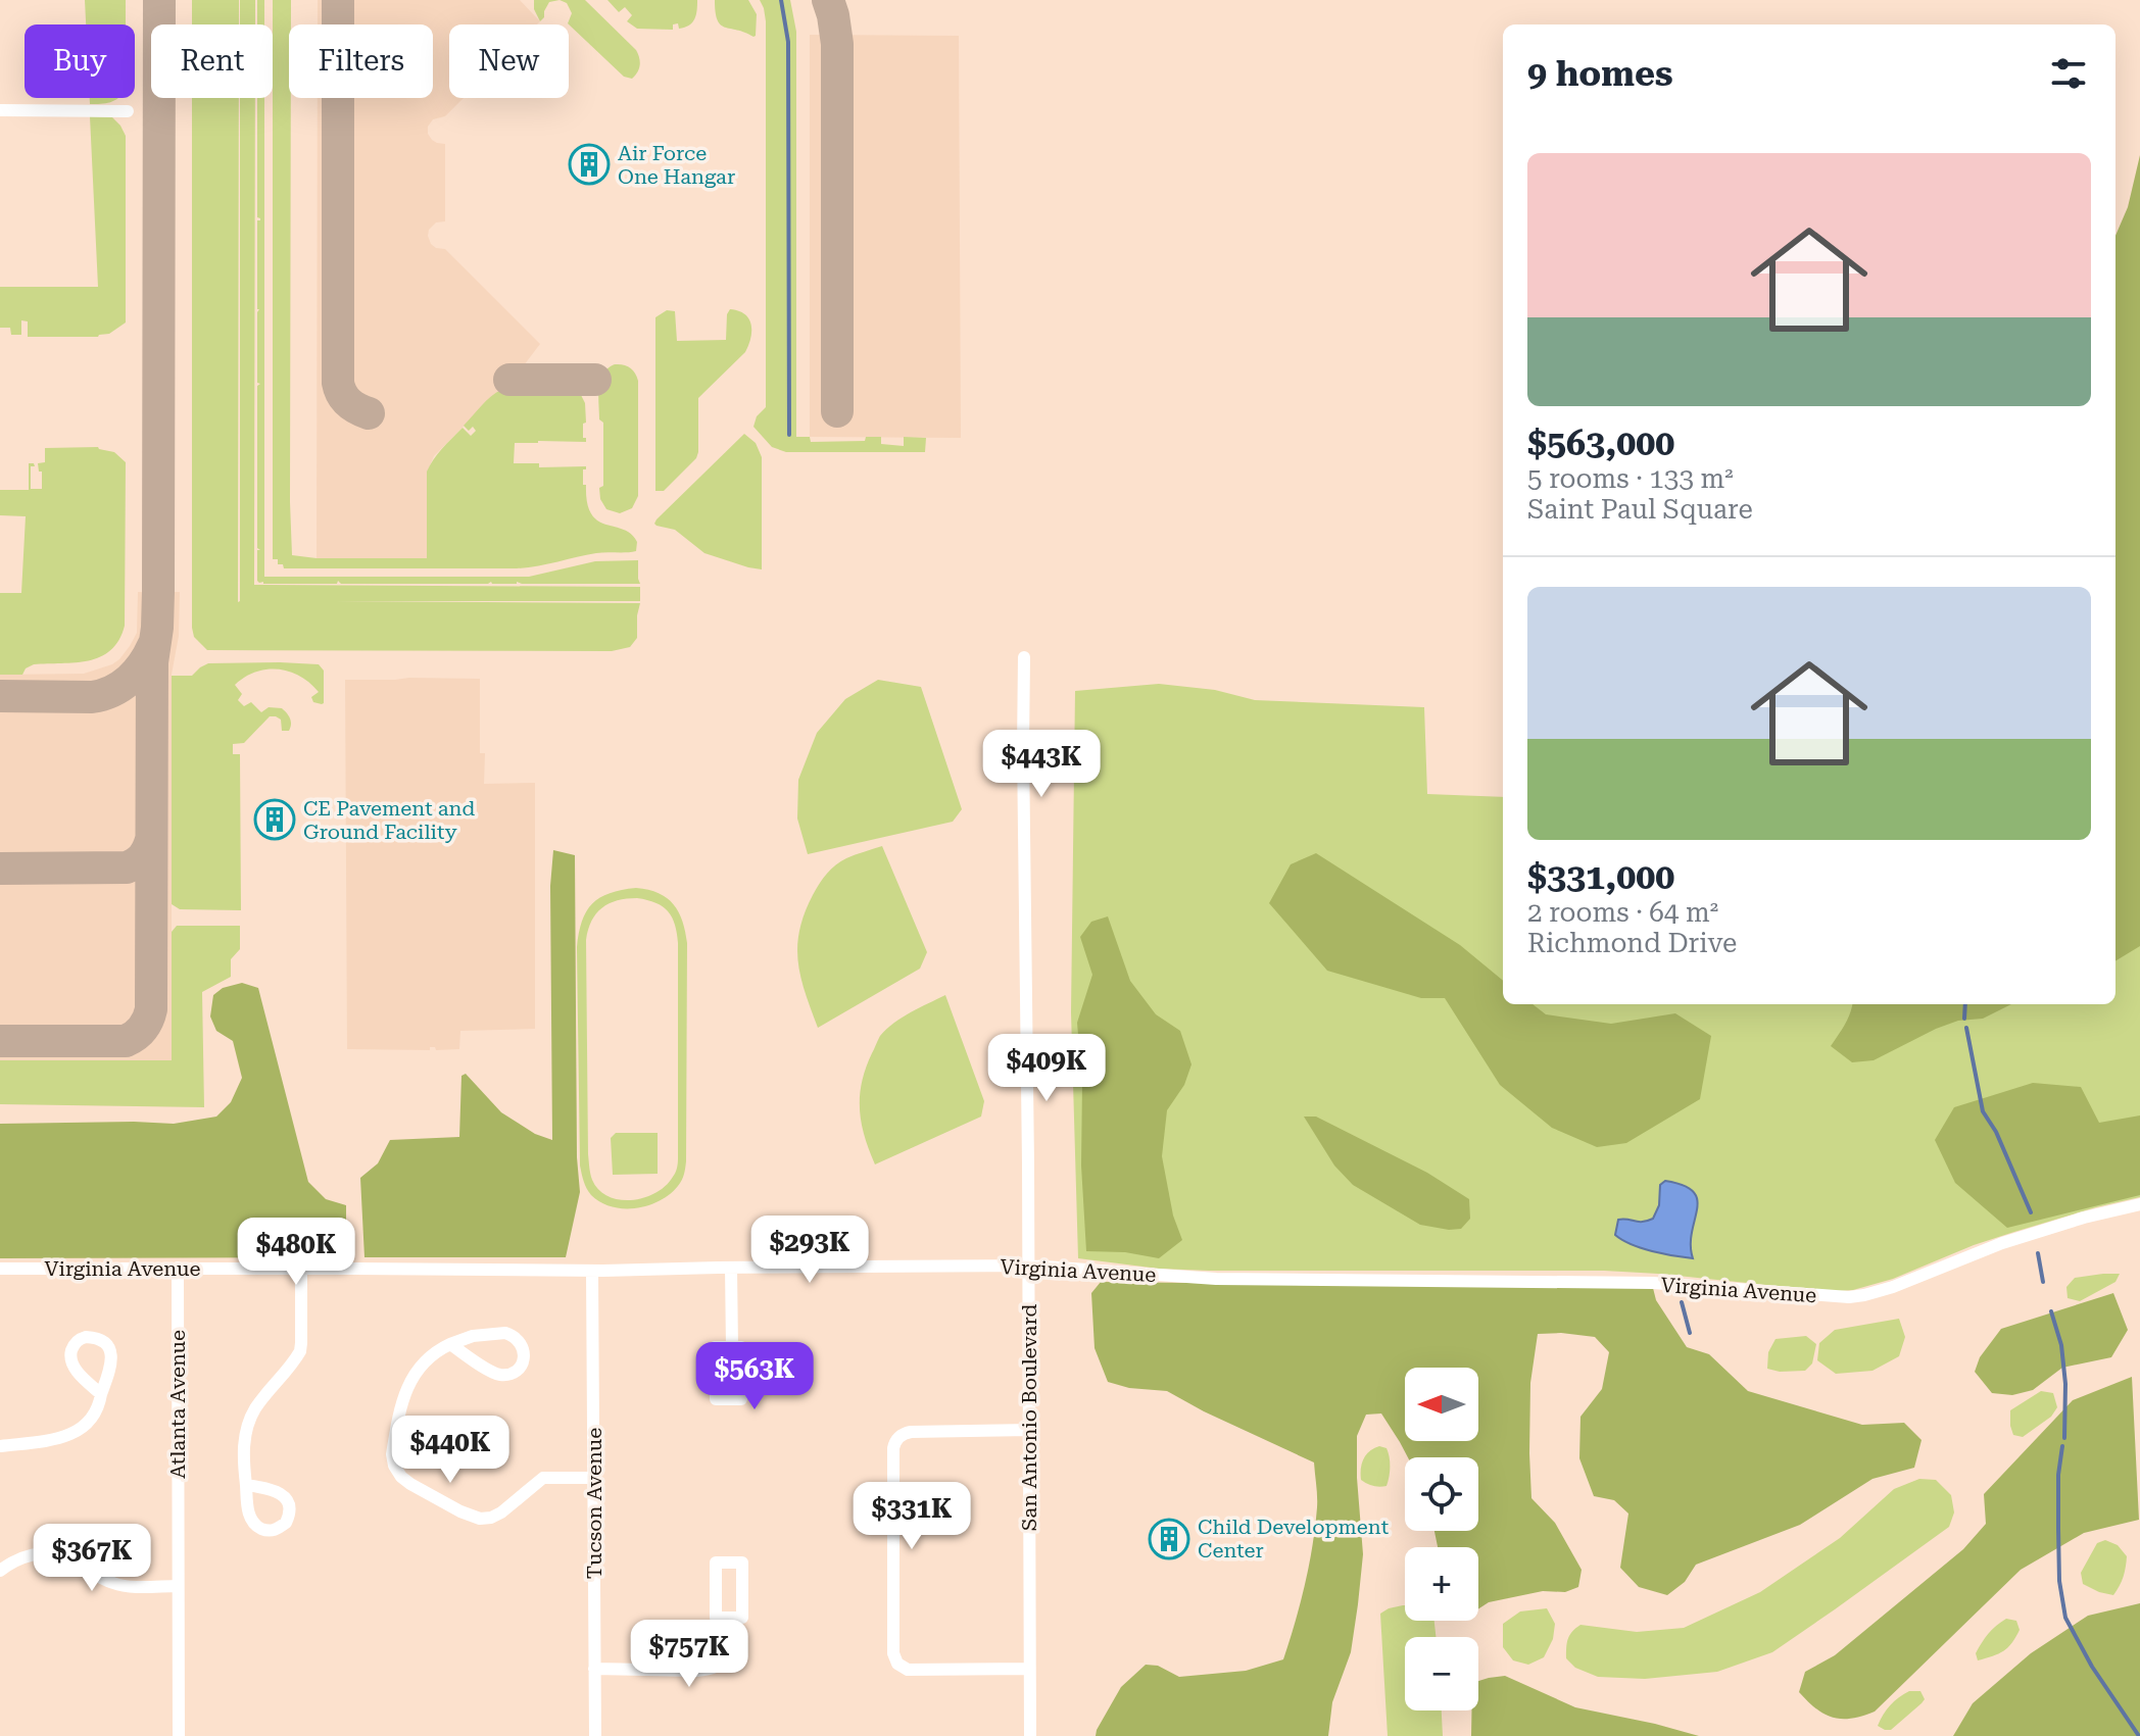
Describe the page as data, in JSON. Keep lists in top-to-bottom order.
{
  "streets": {
    "street": [
      "Virginia Avenue",
      "Atlanta Avenue",
      "San Antonio Boulevard",
      "Tucson Avenue"
    ]
  },
  "crossings": [
    ["Virginia Avenue", "Atlanta Avenue"],
    ["Virginia Avenue", "San Antonio Boulevard"],
    ["Virginia Avenue", "Tucson Avenue"]
  ],
  "places": {
    "building": ["Air Force One Hangar", "CE Pavement and Ground Facility", "Child Development Center"]
  },
  "north": "left",
  "page": {
    "chip": [
      "Buy",
      "Rent",
      "Filters",
      "New"
    ],
    "heading": "9 homes",
    "list": [
      {
        "name": "$563,000",
        "note": "5 rooms · 133 m² · Saint Paul Square"
      },
      {
        "name": "$331,000",
        "note": "2 rooms · 64 m² · Richmond Drive"
      }
    ],
    "price": [
      "$443K",
      "$409K",
      "$293K",
      "$480K",
      "$563K",
      "$440K",
      "$331K",
      "$367K",
      "$757K"
    ],
    "map_buttons": ["+", "−"]
  }
}
